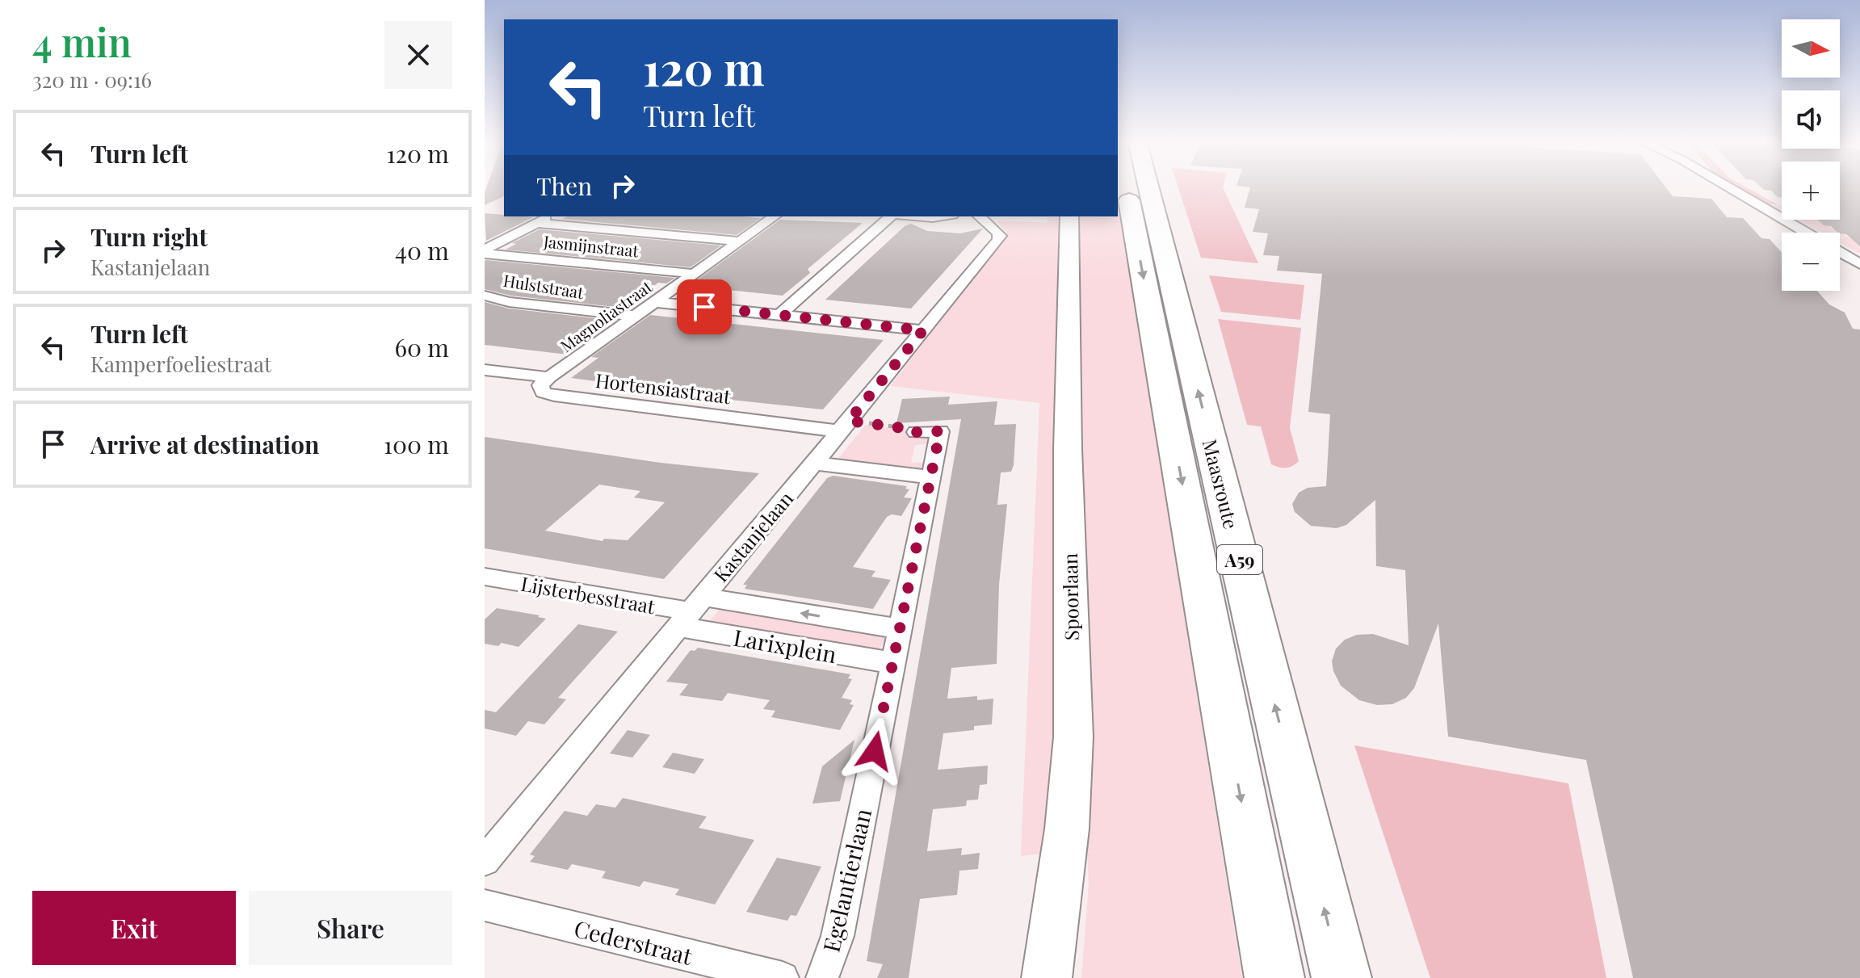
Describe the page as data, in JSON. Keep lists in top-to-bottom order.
{
  "streets": {
    "highway": ["Maasroute", "A59"],
    "main road": ["Spoorlaan"],
    "street": [
      "Jasmijnstraat",
      "Hulststraat",
      "Magnoliastraat",
      "Hortensiastraat",
      "Kastanjelaan",
      "Lijsterbesstraat",
      "Larixplein",
      "Egelantierlaan",
      "Cederstraat"
    ]
  },
  "crossings": [
    ["Jasmijnstraat", "Magnoliastraat"],
    ["Hulststraat", "Magnoliastraat"],
    ["Magnoliastraat", "Hortensiastraat"],
    ["Hortensiastraat", "Kastanjelaan"],
    ["Kastanjelaan", "Lijsterbesstraat"],
    ["Kastanjelaan", "Larixplein"],
    ["Lijsterbesstraat", "Larixplein"],
    ["Larixplein", "Egelantierlaan"]
  ],
  "north": "right",
  "page": {
    "heading": ["4 min", "320 m · 09:16"],
    "map_buttons": ["+", "−"],
    "turn": ["120 m", "Turn left"],
    "list": [
      {
        "name": "Turn left",
        "value": "120 m"
      },
      {
        "name": "Turn right",
        "note": "Kastanjelaan",
        "value": "40 m"
      },
      {
        "name": "Turn left",
        "note": "Kamperfoeliestraat",
        "value": "60 m"
      },
      {
        "name": "Arrive at destination",
        "value": "100 m"
      }
    ],
    "then": "Then",
    "buttons": ["Exit", "Share"]
  }
}
